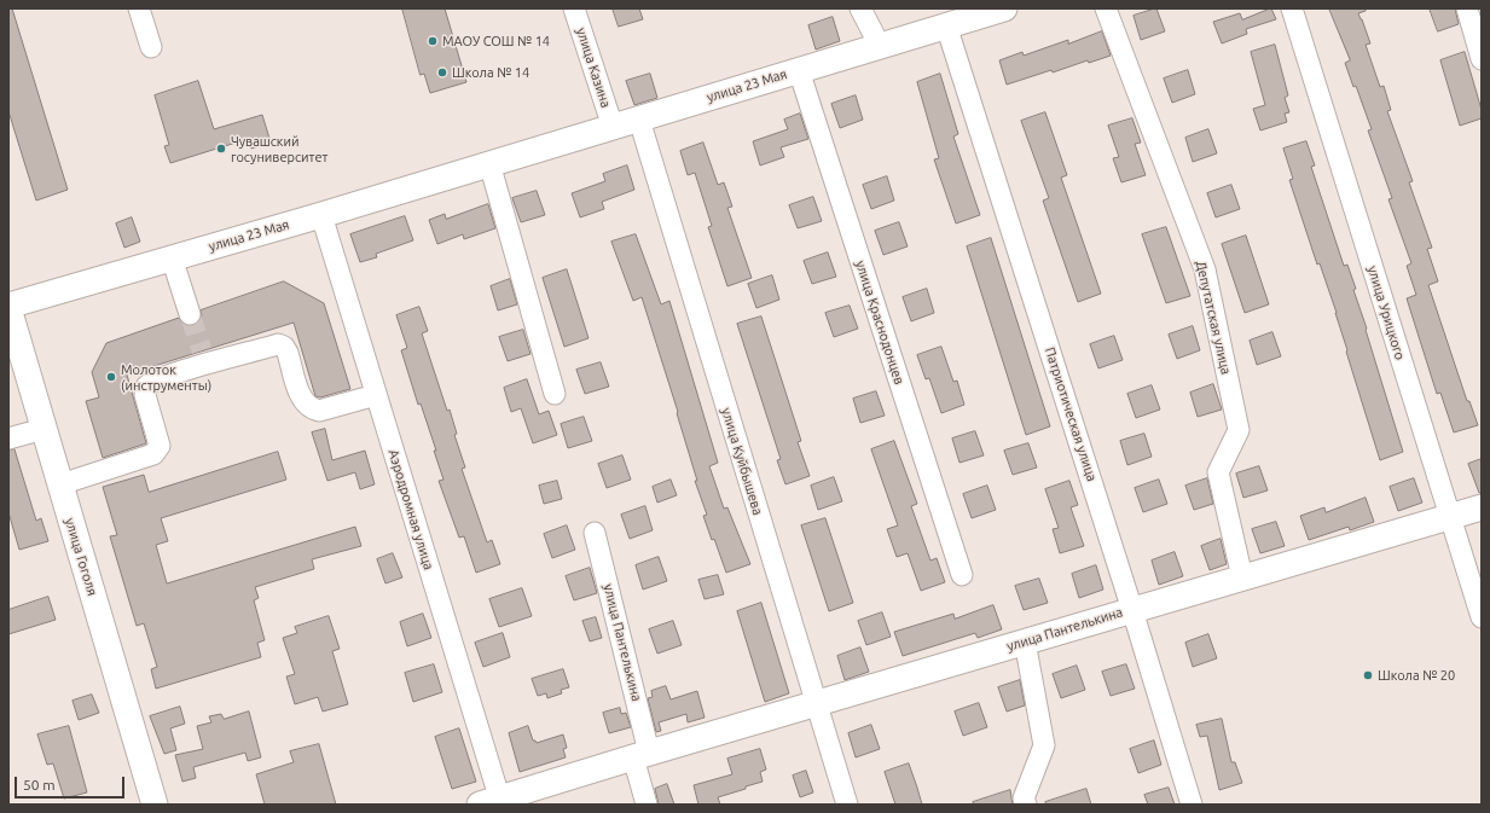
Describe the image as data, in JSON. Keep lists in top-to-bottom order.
{
  "streets": {
    "main road": ["улица 23 Мая", "улица Гоголя", "улица Пантелькина"],
    "street": [
      "улица Казина",
      "улица Урицкого",
      "Депутатская улица",
      "улица Краснодонцев",
      "Патриотическая улица",
      "улица Куйбышева",
      "Аэродромная улица"
    ]
  },
  "crossings": [
    ["улица Казина", "улица 23 Мая"],
    ["улица 23 Мая", "улица Краснодонцев"],
    ["улица 23 Мая", "Патриотическая улица"],
    ["улица 23 Мая", "улица Куйбышева"],
    ["улица 23 Мая", "Аэродромная улица"],
    ["улица 23 Мая", "улица Гоголя"],
    ["улица Урицкого", "улица Пантелькина"],
    ["Депутатская улица", "улица Пантелькина"],
    ["Патриотическая улица", "улица Пантелькина"],
    ["улица Куйбышева", "улица Пантелькина"],
    ["Аэродромная улица", "улица Пантелькина"]
  ],
  "places": [
    "МАОУ СОШ № 14",
    "Школа № 14",
    "Чувашский госуниверситет",
    "Молоток (инструменты)",
    "Школа № 20"
  ],
  "scale_bar": "50 m"
}
